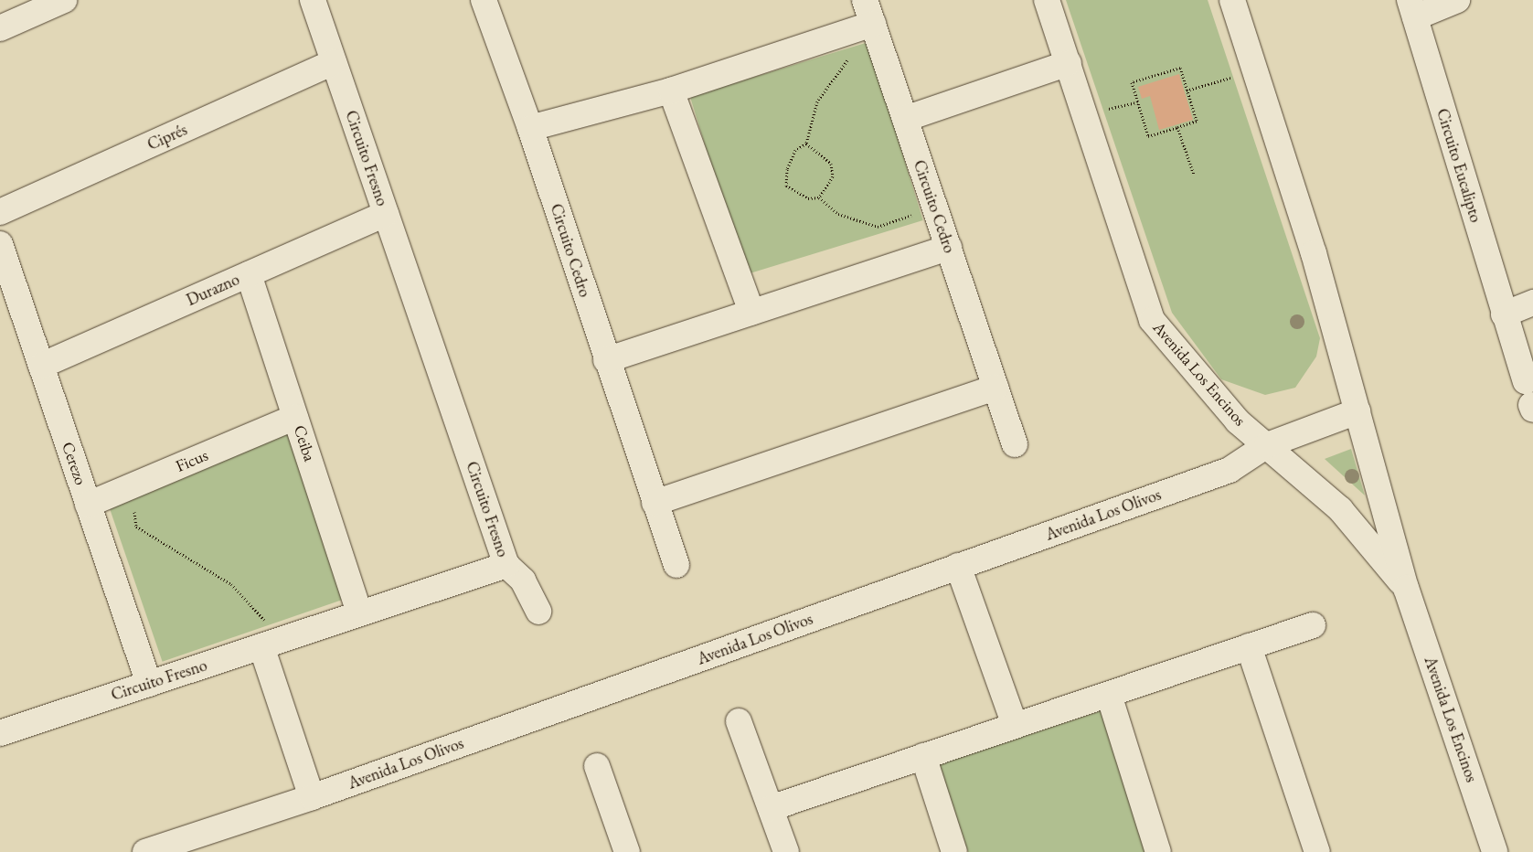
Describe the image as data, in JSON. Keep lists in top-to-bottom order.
{
  "streets": {
    "street": [
      "Ciprés",
      "Circuito Fresno",
      "Circuito Eucalipto",
      "Circuito Cedro",
      "Durazno",
      "Avenida Los Encinos",
      "Ceiba",
      "Ficus",
      "Cerezo",
      "Avenida Los Olivos"
    ]
  },
  "crossings": [
    ["Ciprés", "Circuito Fresno"],
    ["Circuito Fresno", "Durazno"],
    ["Circuito Fresno", "Ceiba"],
    ["Circuito Fresno", "Cerezo"],
    ["Durazno", "Ceiba"],
    ["Durazno", "Cerezo"],
    ["Avenida Los Encinos", "Avenida Los Olivos"],
    ["Ceiba", "Ficus"],
    ["Ficus", "Cerezo"]
  ]
}
